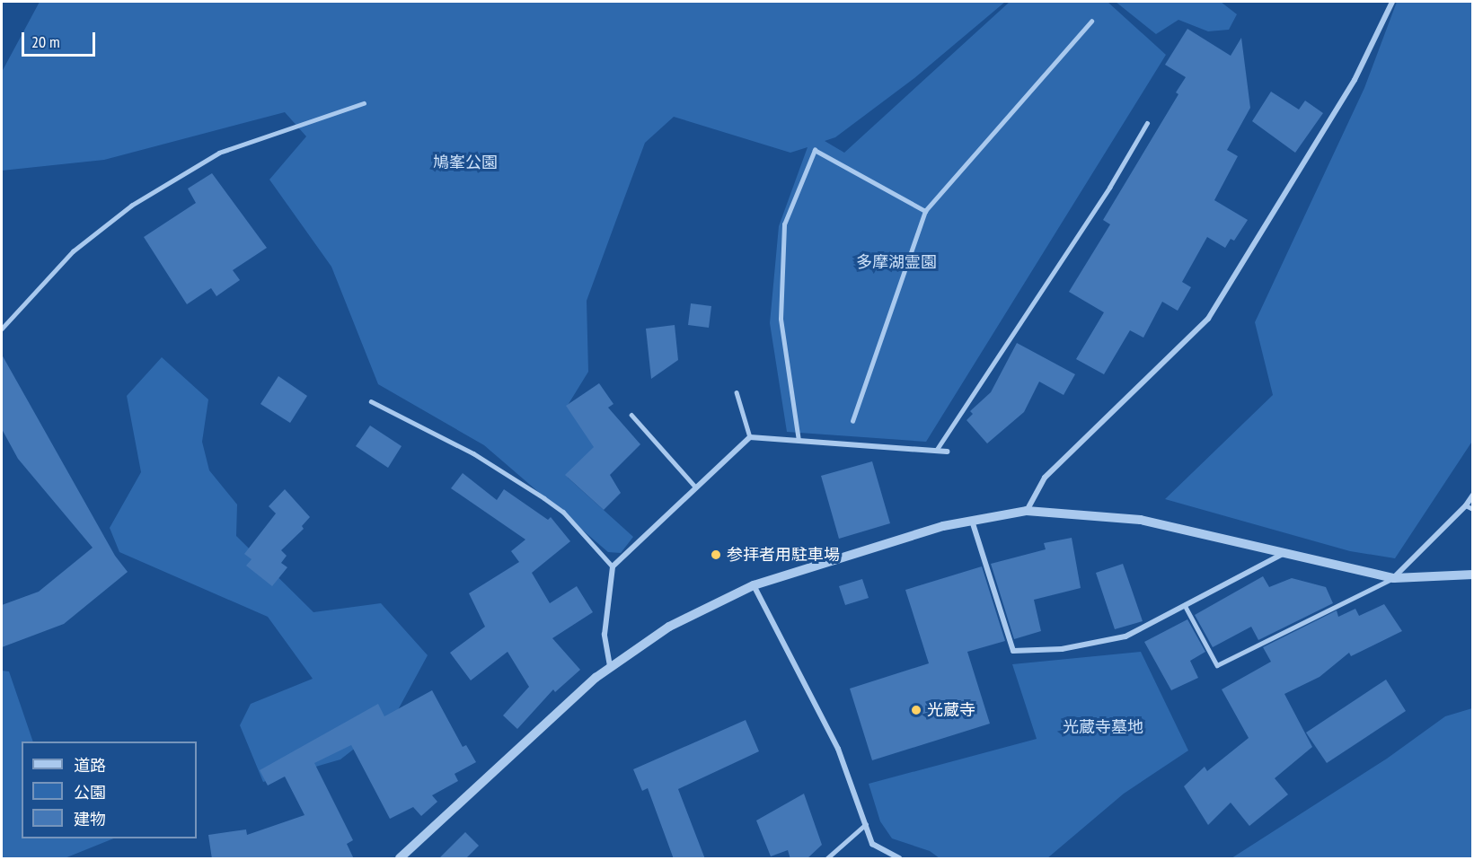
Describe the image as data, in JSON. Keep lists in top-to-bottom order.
{
  "parks": ["鳩峯公園", "多摩湖霊園", "光蔵寺墓地"],
  "places": ["参拝者用駐車場", "光蔵寺"],
  "legend": ["道路", "公園", "建物"],
  "scale_bar": "20 m"
}
